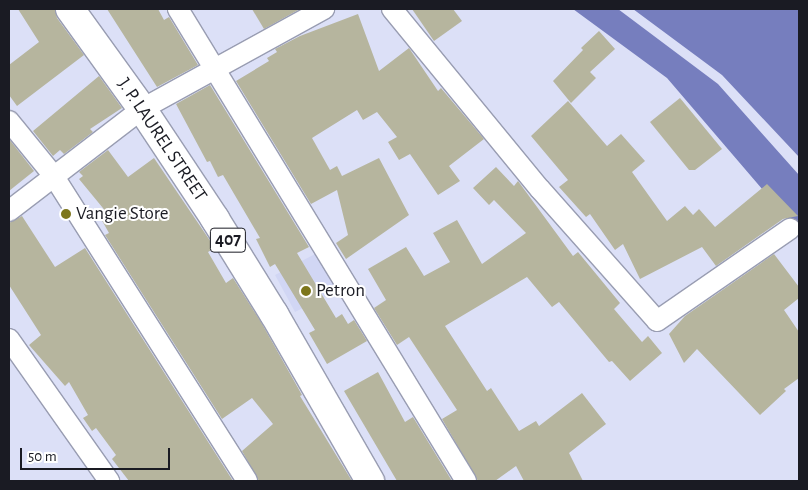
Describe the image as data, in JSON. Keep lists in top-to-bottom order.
{
  "streets": {
    "main road": ["J. P. LAUREL STREET", "407"]
  },
  "places": ["Vangie Store", "Petron"],
  "scale_bar": "50 m"
}
